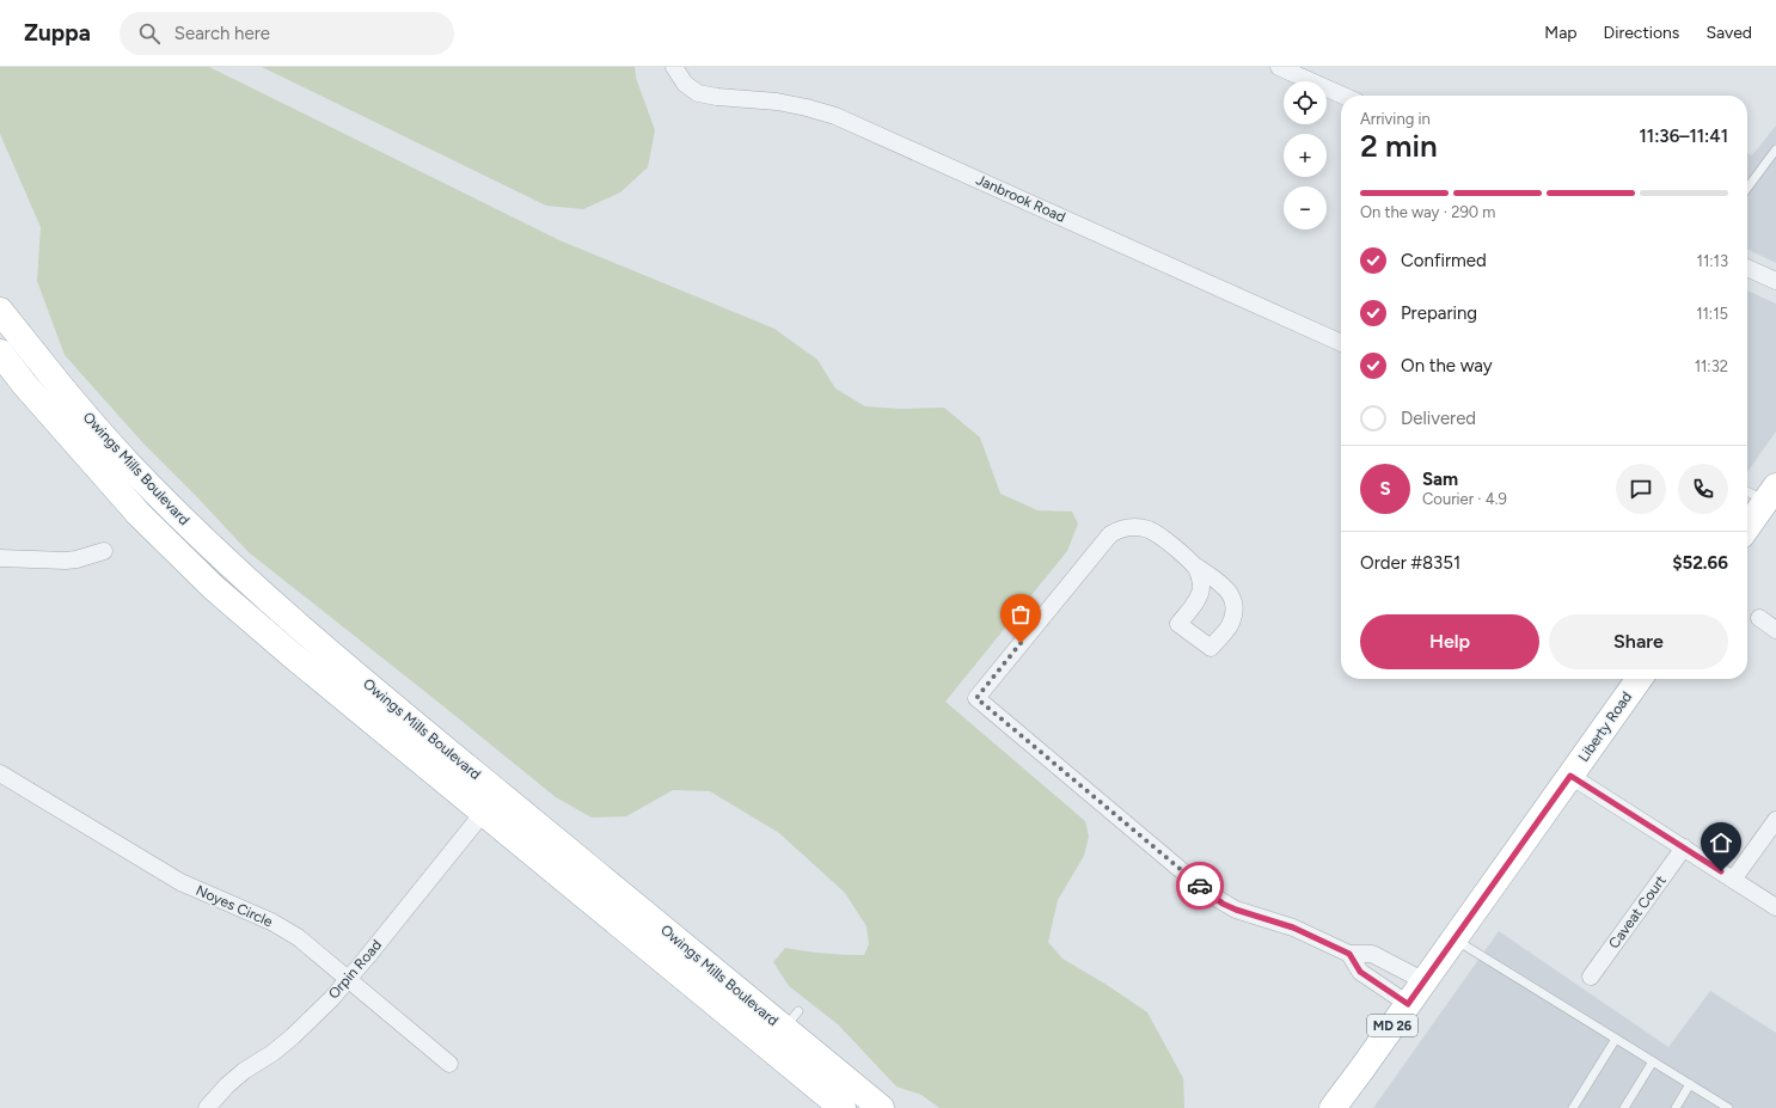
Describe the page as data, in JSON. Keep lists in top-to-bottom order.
{
  "streets": {
    "main road": ["Owings Mills Boulevard", "Liberty Road", "MD 26"],
    "street": [
      "Janbrook Road",
      "Noyes Circle",
      "Caveat Court",
      "Orpin Road"
    ]
  },
  "crossings": [
    ["Owings Mills Boulevard", "Orpin Road"],
    ["Noyes Circle", "Orpin Road"]
  ],
  "page": {
    "header": "Zuppa",
    "search": "Search here",
    "nav": ["Map", "Directions", "Saved"],
    "map_buttons": ["+", "−"],
    "heading": ["2 min", "Arriving in", "11:36–11:41"],
    "panel": [
      "Sam",
      "Courier · 4.9",
      "Order #8351",
      "$52.66"
    ],
    "bar": "On the way · 290 m",
    "list": [
      ["Confirmed", "11:13"],
      ["Preparing", "11:15"],
      ["On the way", "11:32"],
      "Delivered"
    ],
    "round": "S",
    "buttons": ["Help", "Share"]
  }
}
